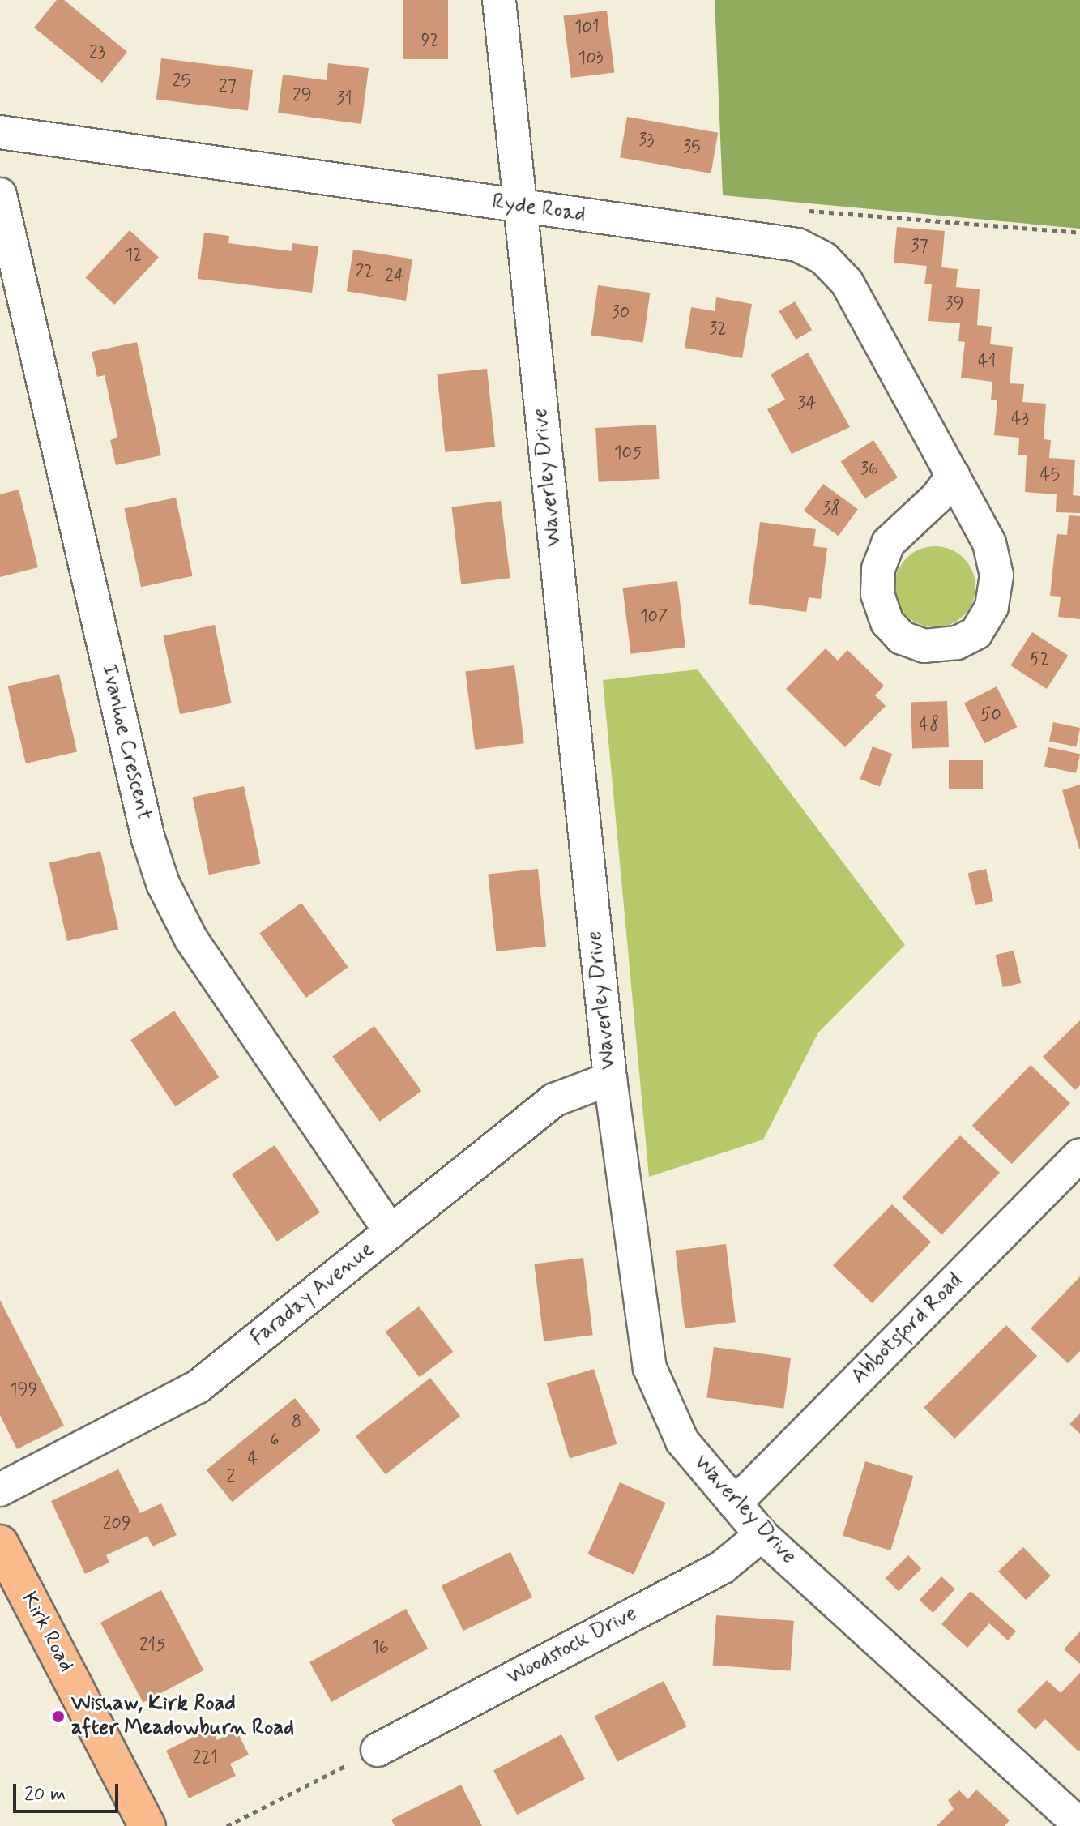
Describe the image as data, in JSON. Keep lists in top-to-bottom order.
{
  "streets": {
    "main road": ["Kirk Road"],
    "street": [
      "Ryde Road",
      "Waverley Drive",
      "Ivanhoe Crescent",
      "Faraday Avenue",
      "Abbotsford Road",
      "Woodstock Drive"
    ]
  },
  "crossings": [
    ["Ryde Road", "Waverley Drive"],
    ["Waverley Drive", "Faraday Avenue"],
    ["Waverley Drive", "Abbotsford Road"],
    ["Waverley Drive", "Woodstock Drive"],
    ["Ivanhoe Crescent", "Faraday Avenue"]
  ],
  "places": ["Wishaw, Kirk Road after Meadowburn Road"],
  "house_numbers": [
    "101",
    "92",
    "23",
    "103",
    "25",
    "27",
    "29",
    "31",
    "33",
    "35",
    "37",
    "12",
    "22",
    "24",
    "39",
    "30",
    "32",
    "41",
    "34",
    "43",
    "105",
    "36",
    "45",
    "38",
    "107",
    "52",
    "50",
    "48",
    "199",
    "8",
    "6",
    "4",
    "2",
    "209",
    "215",
    "16",
    "221"
  ],
  "scale_bar": "20 m"
}
